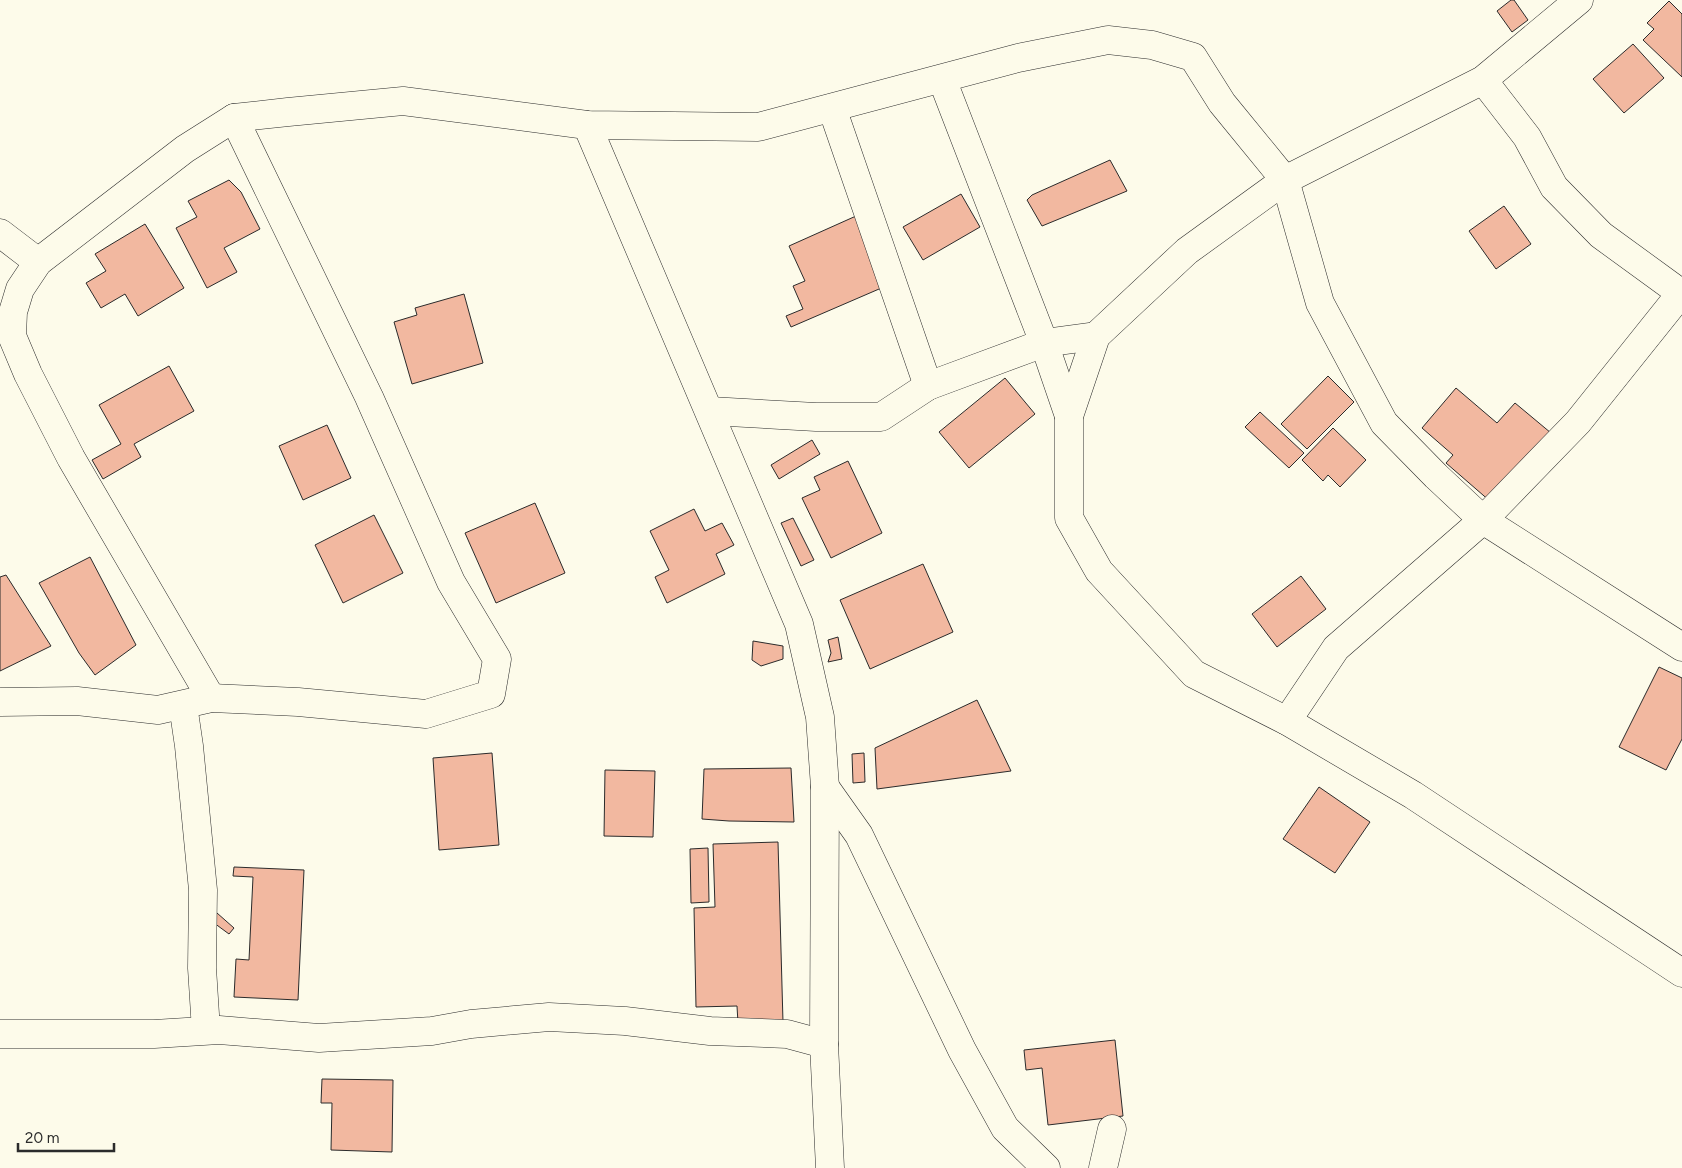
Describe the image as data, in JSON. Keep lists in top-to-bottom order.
{
  "scale_bar": "20 m"
}
